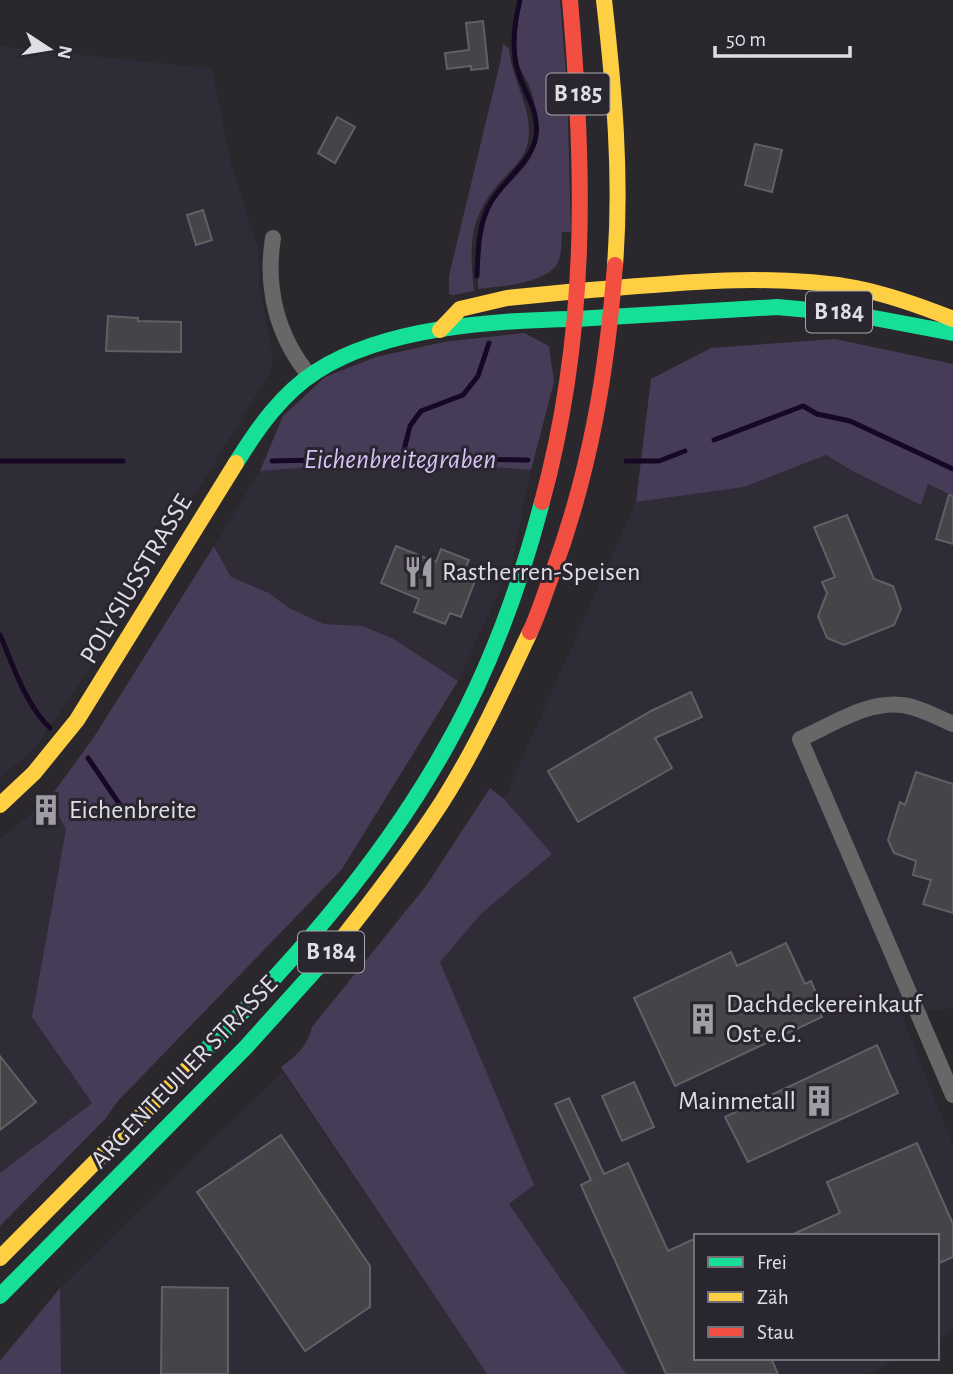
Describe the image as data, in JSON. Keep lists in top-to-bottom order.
{
  "streets": {
    "main road": [
      "B 185",
      "B 184",
      "POLYSIUSSTRASSE",
      "ARGENTEUILER STRASSE"
    ]
  },
  "crossings": [
    ["B 184", "POLYSIUSSTRASSE"],
    ["B 184", "ARGENTEUILER STRASSE"],
    ["POLYSIUSSTRASSE", "ARGENTEUILER STRASSE"]
  ],
  "water": ["Eichenbreitegraben"],
  "places": {
    "restaurant": ["Rastherren-Speisen"],
    "building": ["Eichenbreite", "Dachdeckereinkauf Ost e.G.", "Mainmetall"]
  },
  "legend": ["Frei", "Zäh", "Stau"],
  "scale_bar": "50 m",
  "north": "right"
}
